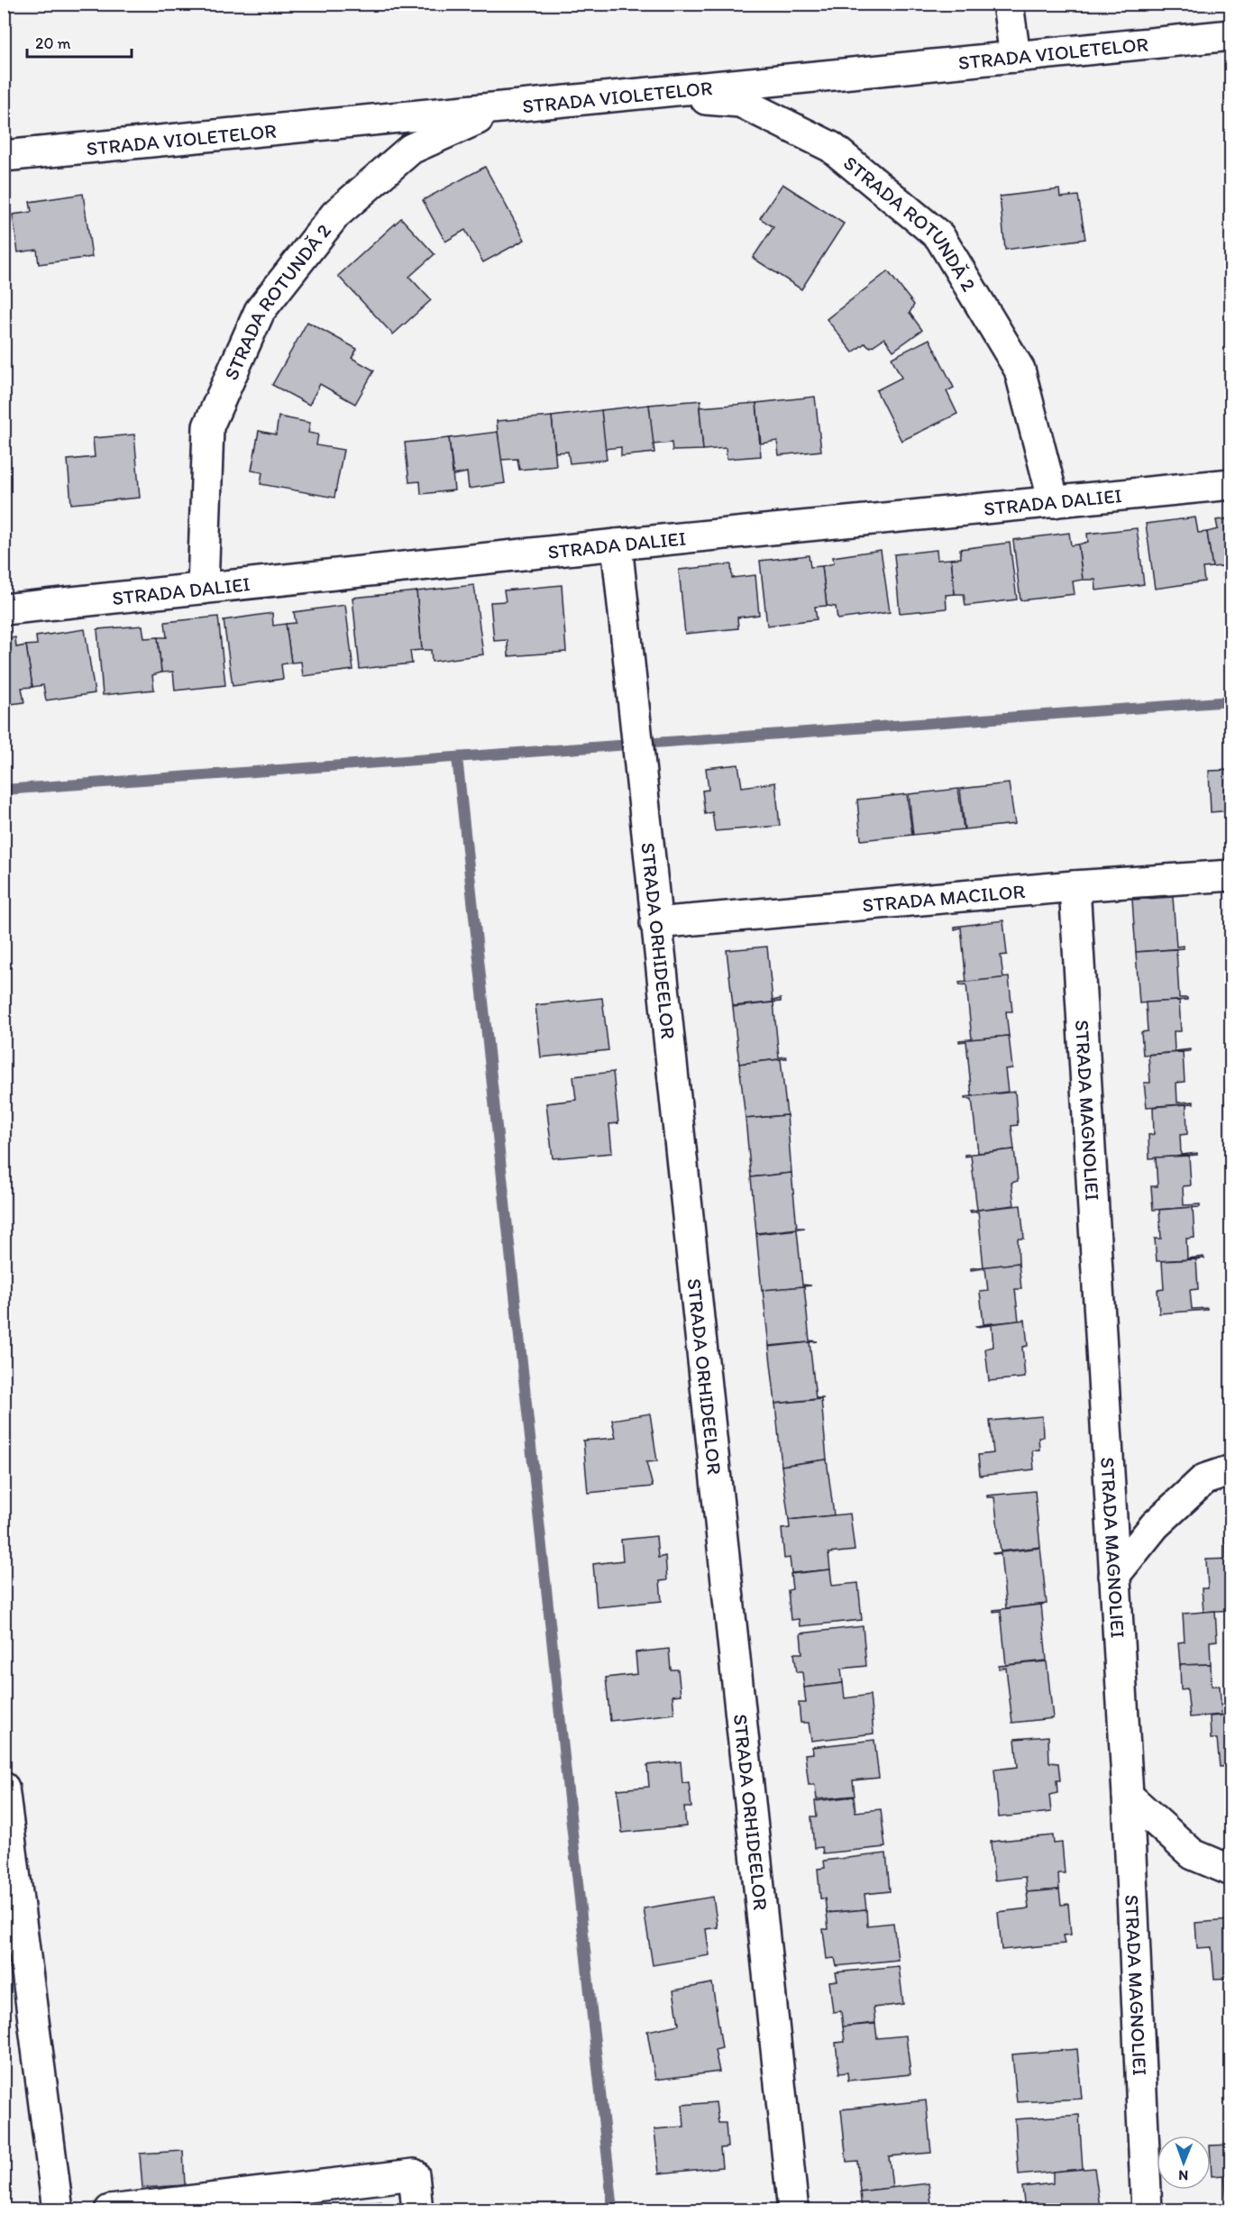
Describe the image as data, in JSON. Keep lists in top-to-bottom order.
{
  "streets": {
    "street": [
      "STRADA VIOLETELOR",
      "STRADA ROTUNDĂ 2",
      "STRADA DALIEI",
      "STRADA MACILOR",
      "STRADA ORHIDEELOR",
      "STRADA MAGNOLIEI"
    ]
  },
  "crossings": [
    ["STRADA VIOLETELOR", "STRADA ROTUNDĂ 2"],
    ["STRADA ROTUNDĂ 2", "STRADA DALIEI"],
    ["STRADA DALIEI", "STRADA ORHIDEELOR"],
    ["STRADA MACILOR", "STRADA ORHIDEELOR"],
    ["STRADA MACILOR", "STRADA MAGNOLIEI"]
  ],
  "scale_bar": "20 m",
  "north": "bottom"
}
